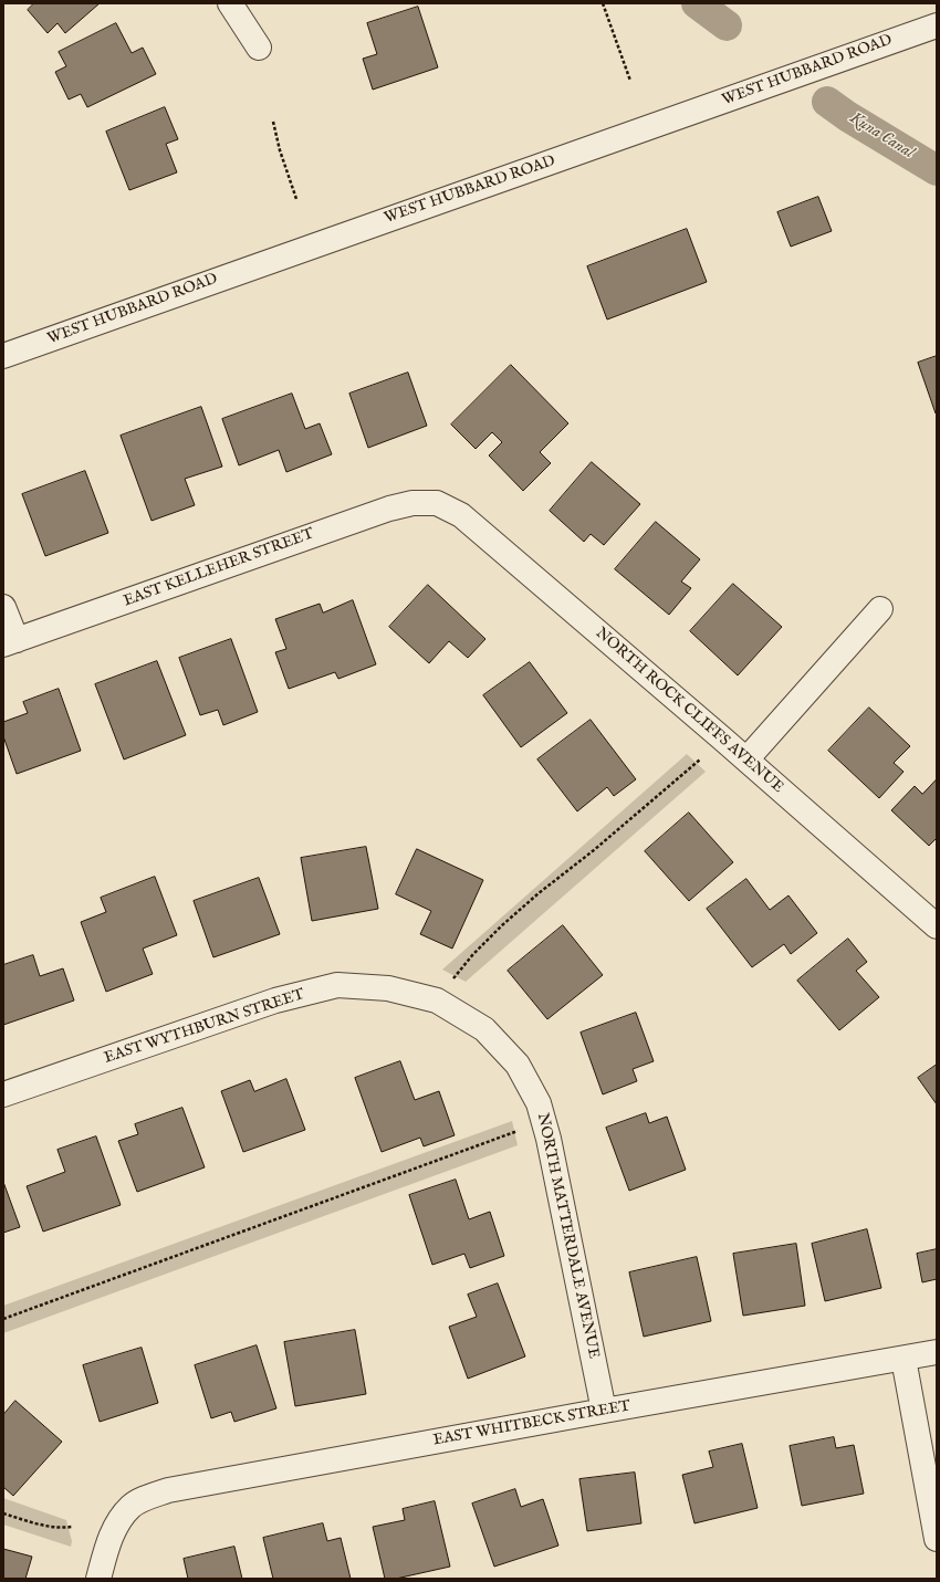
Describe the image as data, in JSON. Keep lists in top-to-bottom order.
{
  "streets": {
    "street": [
      "WEST HUBBARD ROAD",
      "EAST KELLEHER STREET",
      "NORTH ROCK CLIFFS AVENUE",
      "EAST WYTHBURN STREET",
      "NORTH MATTERDALE AVENUE",
      "EAST WHITBECK STREET"
    ]
  },
  "crossings": [
    ["EAST KELLEHER STREET", "NORTH ROCK CLIFFS AVENUE"],
    ["EAST WYTHBURN STREET", "NORTH MATTERDALE AVENUE"],
    ["NORTH MATTERDALE AVENUE", "EAST WHITBECK STREET"]
  ],
  "water": ["Kuna Canal"]
}
